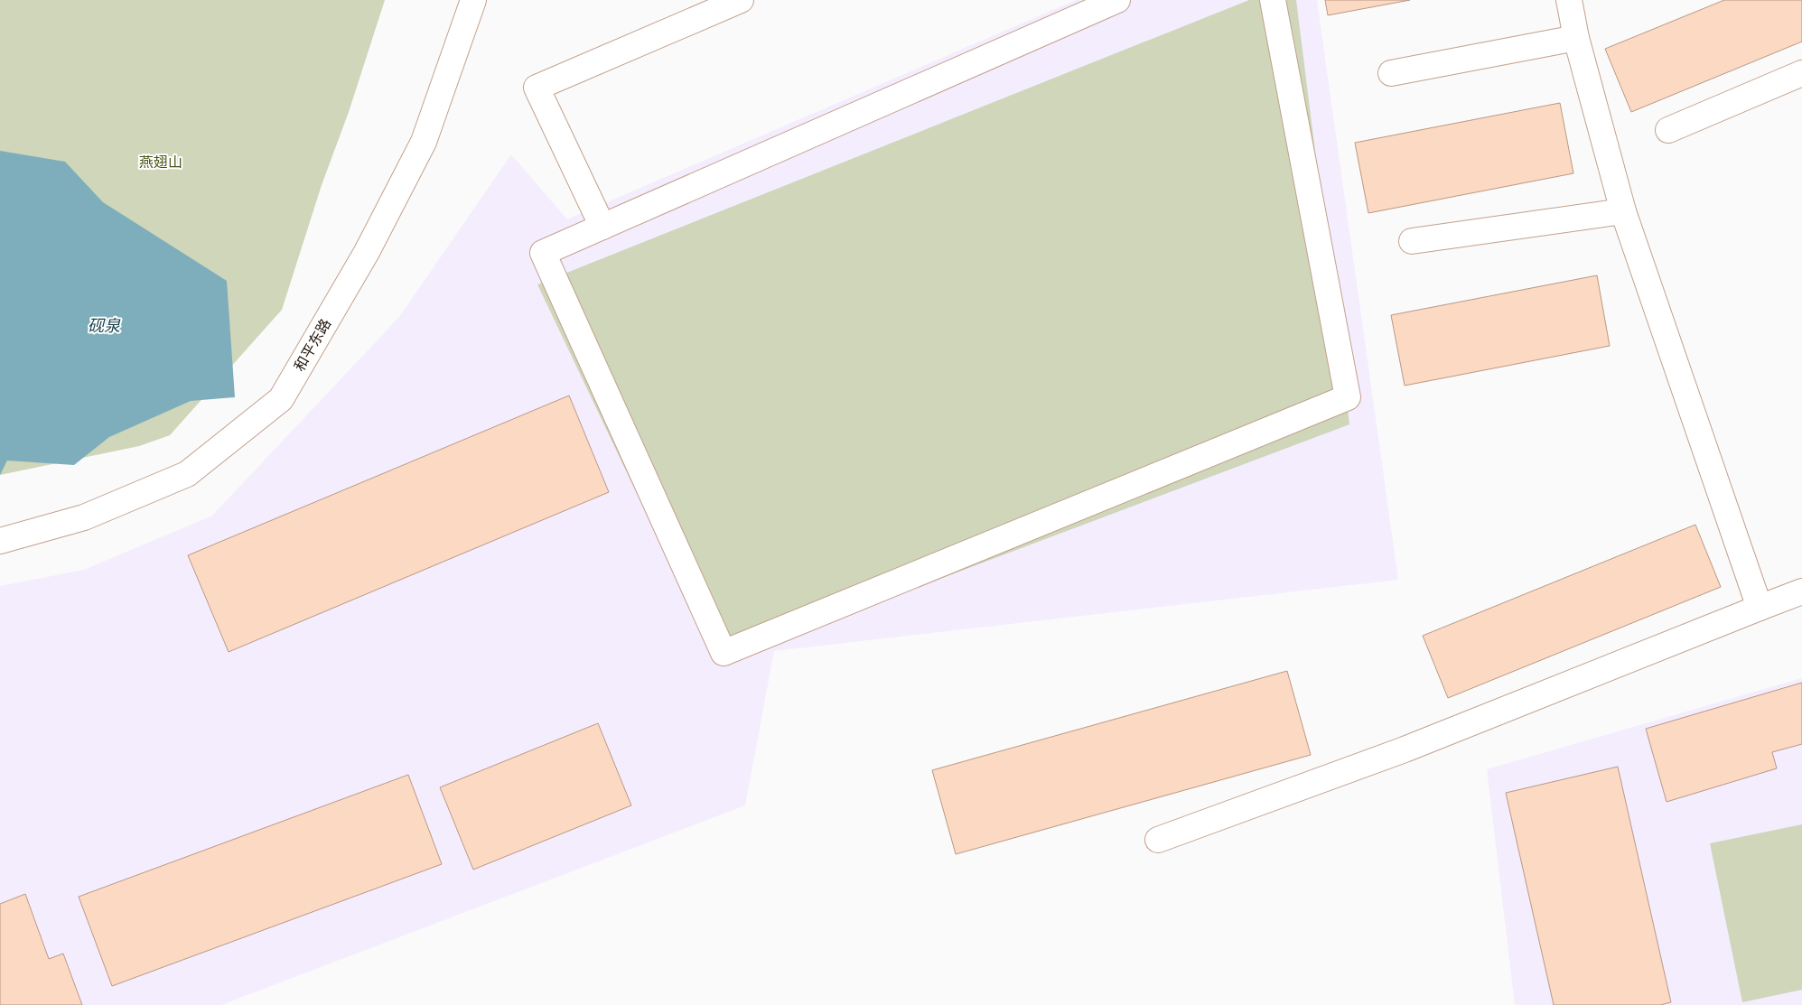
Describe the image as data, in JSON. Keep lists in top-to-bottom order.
{
  "streets": {
    "street": ["和平东路"]
  },
  "water": ["砚泉"],
  "parks": ["燕翅山"]
}
